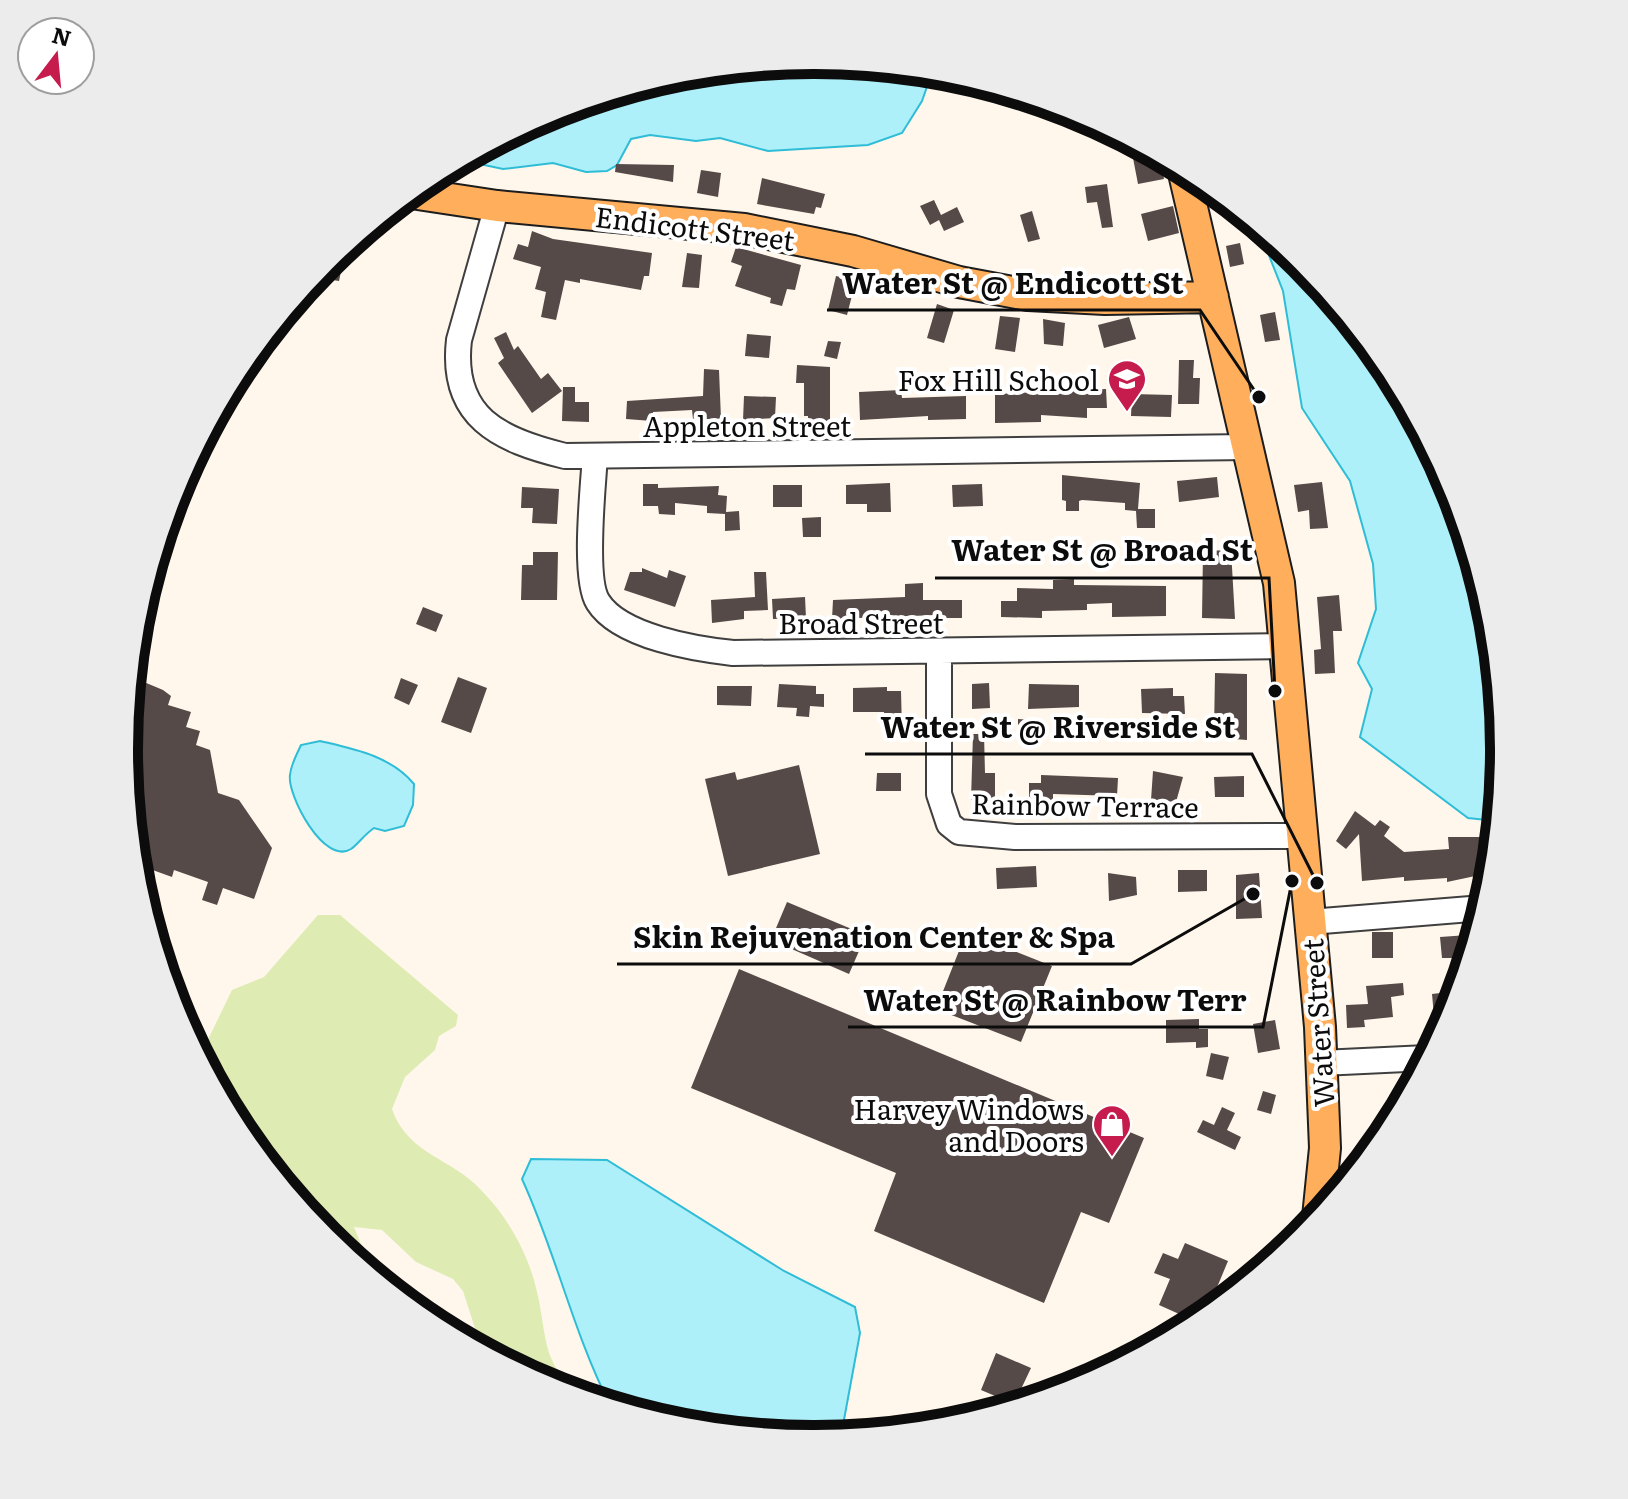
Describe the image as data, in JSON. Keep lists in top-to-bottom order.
{
  "streets": {
    "main road": ["Endicott Street", "Water Street"],
    "street": ["Appleton Street", "Broad Street", "Rainbow Terrace"]
  },
  "crossings": [
    ["Endicott Street", "Appleton Street"],
    ["Endicott Street", "Water Street"],
    ["Appleton Street", "Broad Street"],
    ["Appleton Street", "Water Street"],
    ["Broad Street", "Rainbow Terrace"],
    ["Broad Street", "Water Street"],
    ["Rainbow Terrace", "Water Street"]
  ],
  "places": {
    "other": [
      "Water St @ Endicott St",
      "Water St @ Broad St",
      "Water St @ Rainbow Terr",
      "Water St @ Riverside St",
      "Skin Rejuvenation Center & Spa"
    ],
    "school or university": ["Fox Hill School"],
    "shop": ["Harvey Windows and Doors"]
  },
  "north": "top"
}
